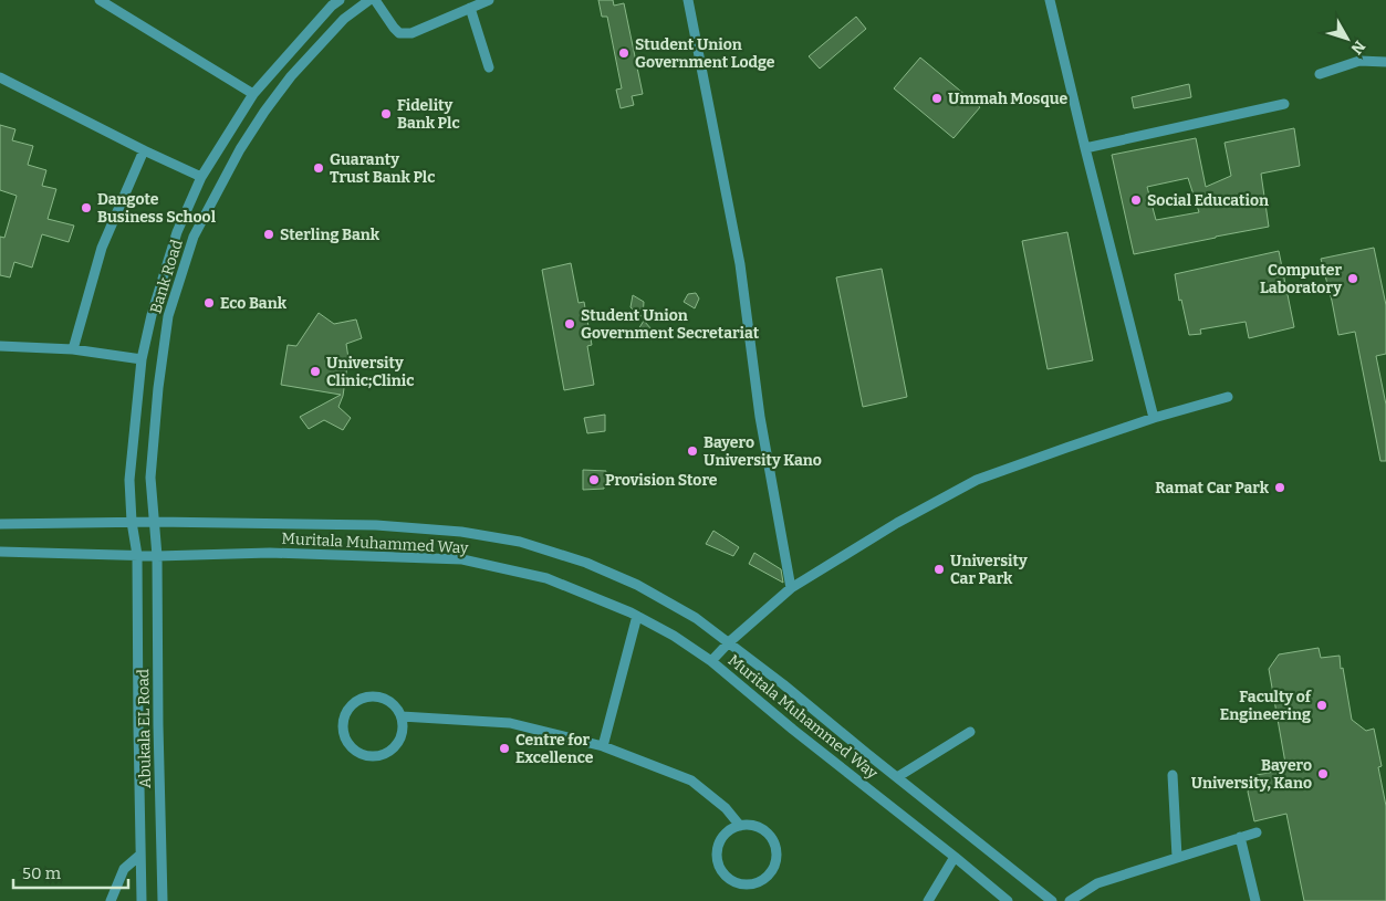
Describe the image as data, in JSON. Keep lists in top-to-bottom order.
{
  "streets": {
    "street": ["Bank Road", "Muritala Muhammed Way", "Abukala EL Road"]
  },
  "crossings": [
    ["Bank Road", "Muritala Muhammed Way"],
    ["Bank Road", "Abukala EL Road"],
    ["Muritala Muhammed Way", "Abukala EL Road"]
  ],
  "places": [
    "Student Union Government Lodge",
    "Ummah Mosque",
    "Fidelity Bank Plc",
    "Guaranty Trust Bank Plc",
    "Social Education",
    "Dangote Business School",
    "Sterling Bank",
    "Computer Laboratory",
    "Eco Bank",
    "Student Union Government Secretariat",
    "University Clinic;Clinic",
    "Bayero University Kano",
    "Provision Store",
    "Ramat Car Park",
    "University Car Park",
    "Faculty of Engineering",
    "Centre for Excellence",
    "Bayero University, Kano"
  ],
  "scale_bar": "50 m",
  "north": "bottom right"
}
